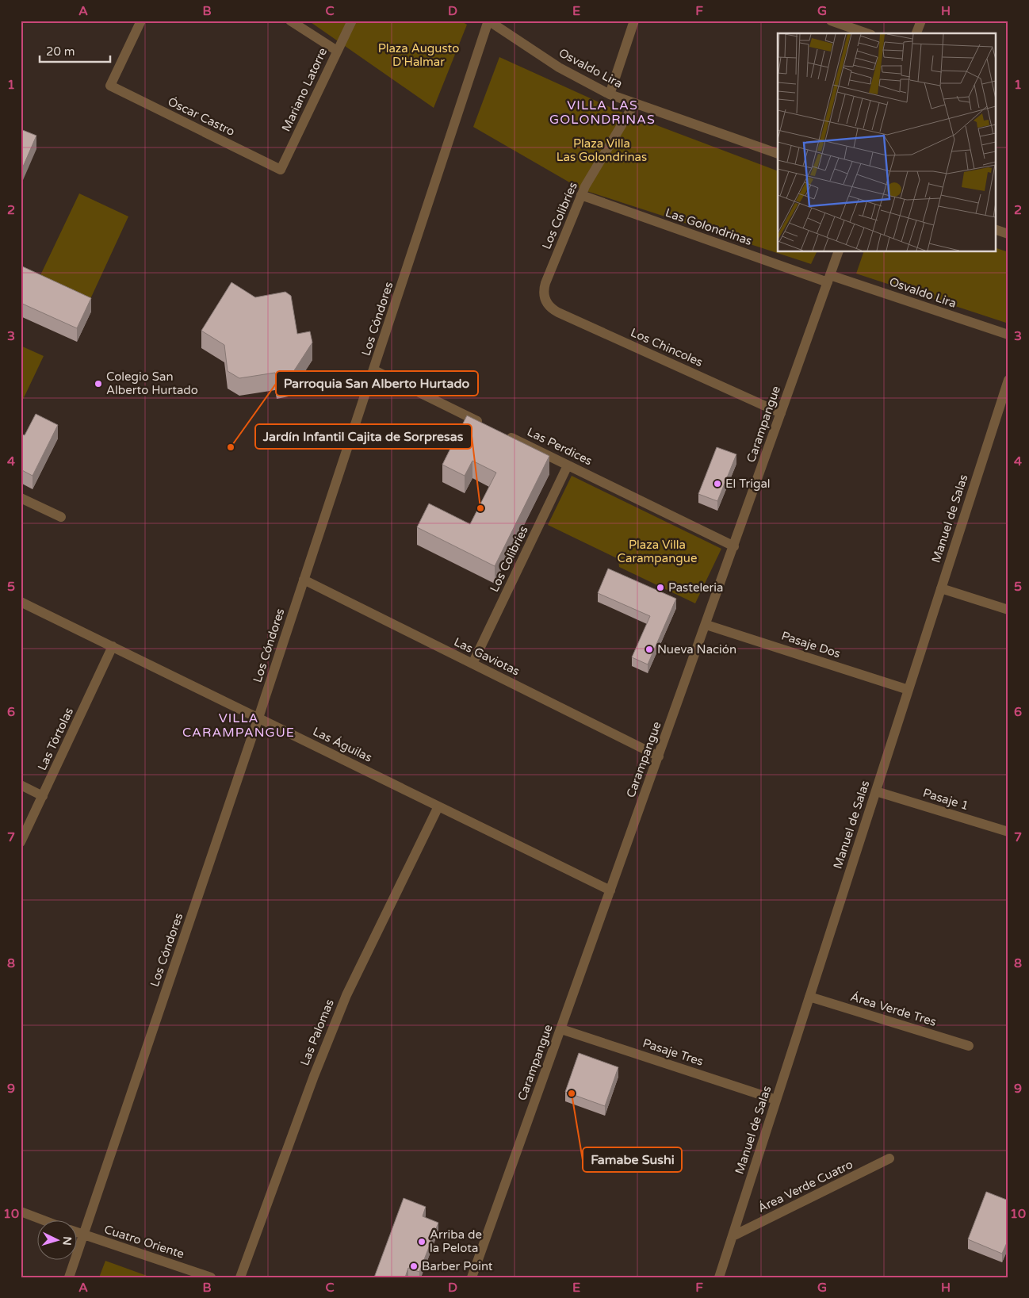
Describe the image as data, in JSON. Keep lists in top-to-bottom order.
{
  "streets": {
    "street": [
      "Osvaldo Lira",
      "Mariano Latorre",
      "Óscar Castro",
      "Los Colibríes",
      "Las Golondrinas",
      "Los Cóndores",
      "Los Chincoles",
      "Carampangue",
      "Las Perdices",
      "Manuel de Salas",
      "Pasaje Dos",
      "Las Gaviotas",
      "Las Tórtolas",
      "Las Águilas",
      "Pasaje 1",
      "Área Verde Tres",
      "Las Palomas",
      "Pasaje Tres",
      "Área Verde Cuatro",
      "Cuatro Oriente"
    ]
  },
  "crossings": [
    ["Osvaldo Lira", "Los Colibríes"],
    ["Osvaldo Lira", "Las Golondrinas"],
    ["Osvaldo Lira", "Los Cóndores"],
    ["Osvaldo Lira", "Carampangue"],
    ["Mariano Latorre", "Óscar Castro"],
    ["Los Colibríes", "Las Golondrinas"],
    ["Los Colibríes", "Los Chincoles"],
    ["Los Colibríes", "Las Perdices"],
    ["Los Colibríes", "Las Gaviotas"],
    ["Las Golondrinas", "Carampangue"],
    ["Los Cóndores", "Las Gaviotas"],
    ["Los Cóndores", "Las Águilas"],
    ["Los Cóndores", "Cuatro Oriente"],
    ["Los Chincoles", "Carampangue"],
    ["Carampangue", "Las Perdices"],
    ["Carampangue", "Pasaje Dos"],
    ["Carampangue", "Las Gaviotas"],
    ["Carampangue", "Las Águilas"],
    ["Carampangue", "Pasaje Tres"],
    ["Manuel de Salas", "Pasaje Dos"],
    ["Manuel de Salas", "Pasaje 1"],
    ["Manuel de Salas", "Área Verde Tres"],
    ["Manuel de Salas", "Pasaje Tres"],
    ["Manuel de Salas", "Área Verde Cuatro"],
    ["Las Tórtolas", "Las Águilas"],
    ["Las Águilas", "Las Palomas"]
  ],
  "districts": ["VILLA LAS GOLONDRINAS", "VILLA CARAMPANGUE"],
  "parks": ["Plaza Augusto D'Halmar", "Plaza Villa Las Golondrinas", "Plaza Villa Carampangue"],
  "places": [
    "Colegio San Alberto Hurtado",
    "Parroquia San Alberto Hurtado",
    "El Trigal",
    "Jardín Infantil Cajita de Sorpresas",
    "Pasteleria",
    "Nueva Nación",
    "Famabe Sushi",
    "Arriba de la Pelota",
    "Barber Point"
  ],
  "scale_bar": "20 m",
  "north": "right",
  "grid": {
    "columns": [
      "A",
      "B",
      "C",
      "D",
      "E",
      "F",
      "G",
      "H"
    ],
    "rows": [
      "1",
      "2",
      "3",
      "4",
      "5",
      "6",
      "7",
      "8",
      "9",
      "10"
    ]
  }
}
